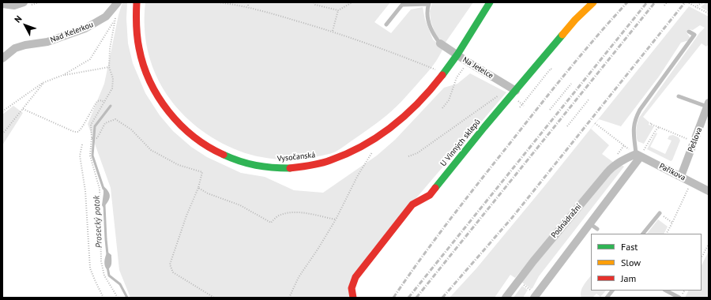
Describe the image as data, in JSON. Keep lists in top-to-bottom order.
{
  "streets": {
    "main road": ["U Vinných sklepů", "Vysočanská"],
    "street": [
      "Nad Kelerkou",
      "Na Jetelce",
      "Pešlova",
      "Paříkova",
      "Podnádražní"
    ]
  },
  "crossings": [
    ["Na Jetelce", "U Vinných sklepů"],
    ["Pešlova", "Paříkova"],
    ["Paříkova", "Podnádražní"]
  ],
  "water": ["Prosecký potok"],
  "legend": ["Fast", "Slow", "Jam"],
  "north": "top left"
}
